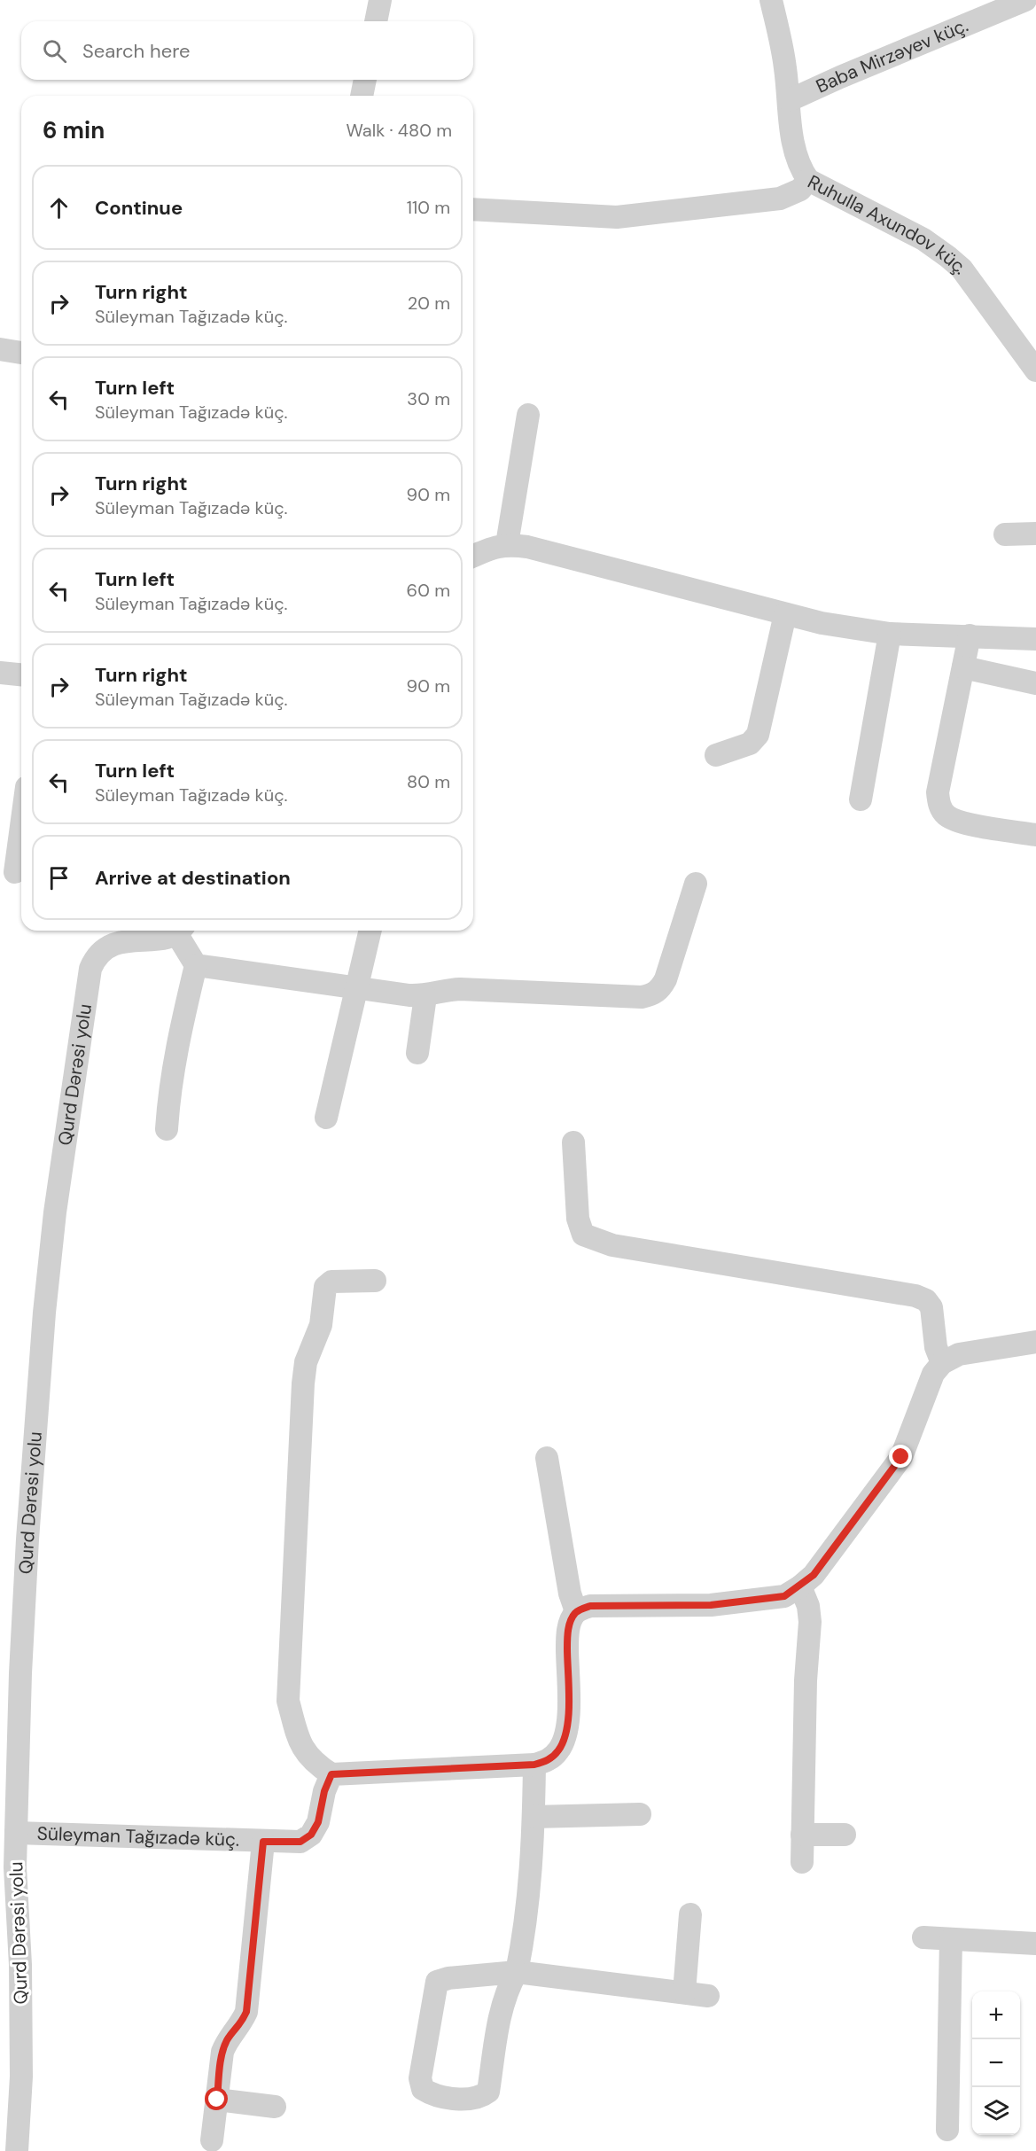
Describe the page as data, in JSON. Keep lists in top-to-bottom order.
{
  "streets": {
    "street": [
      "Baba Mirzəyev küç.",
      "Ruhulla Axundov küç.",
      "Qurd Dərəsi yolu",
      "Süleyman Tağızadə küç."
    ]
  },
  "crossings": [
    ["Baba Mirzəyev küç.", "Ruhulla Axundov küç."],
    ["Qurd Dərəsi yolu", "Süleyman Tağızadə küç."]
  ],
  "page": {
    "search": "Search here",
    "heading": ["6 min", "Walk · 480 m"],
    "list": [
      ["Continue", "110 m"],
      ["Turn right", "Süleyman Tağızadə küç.", "20 m"],
      ["Turn left", "Süleyman Tağızadə küç.", "30 m"],
      ["Turn right", "Süleyman Tağızadə küç.", "90 m"],
      ["Turn left", "Süleyman Tağızadə küç.", "60 m"],
      ["Turn right", "Süleyman Tağızadə küç.", "90 m"],
      ["Turn left", "Süleyman Tağızadə küç.", "80 m"],
      "Arrive at destination"
    ],
    "map_buttons": ["+", "−"]
  }
}
